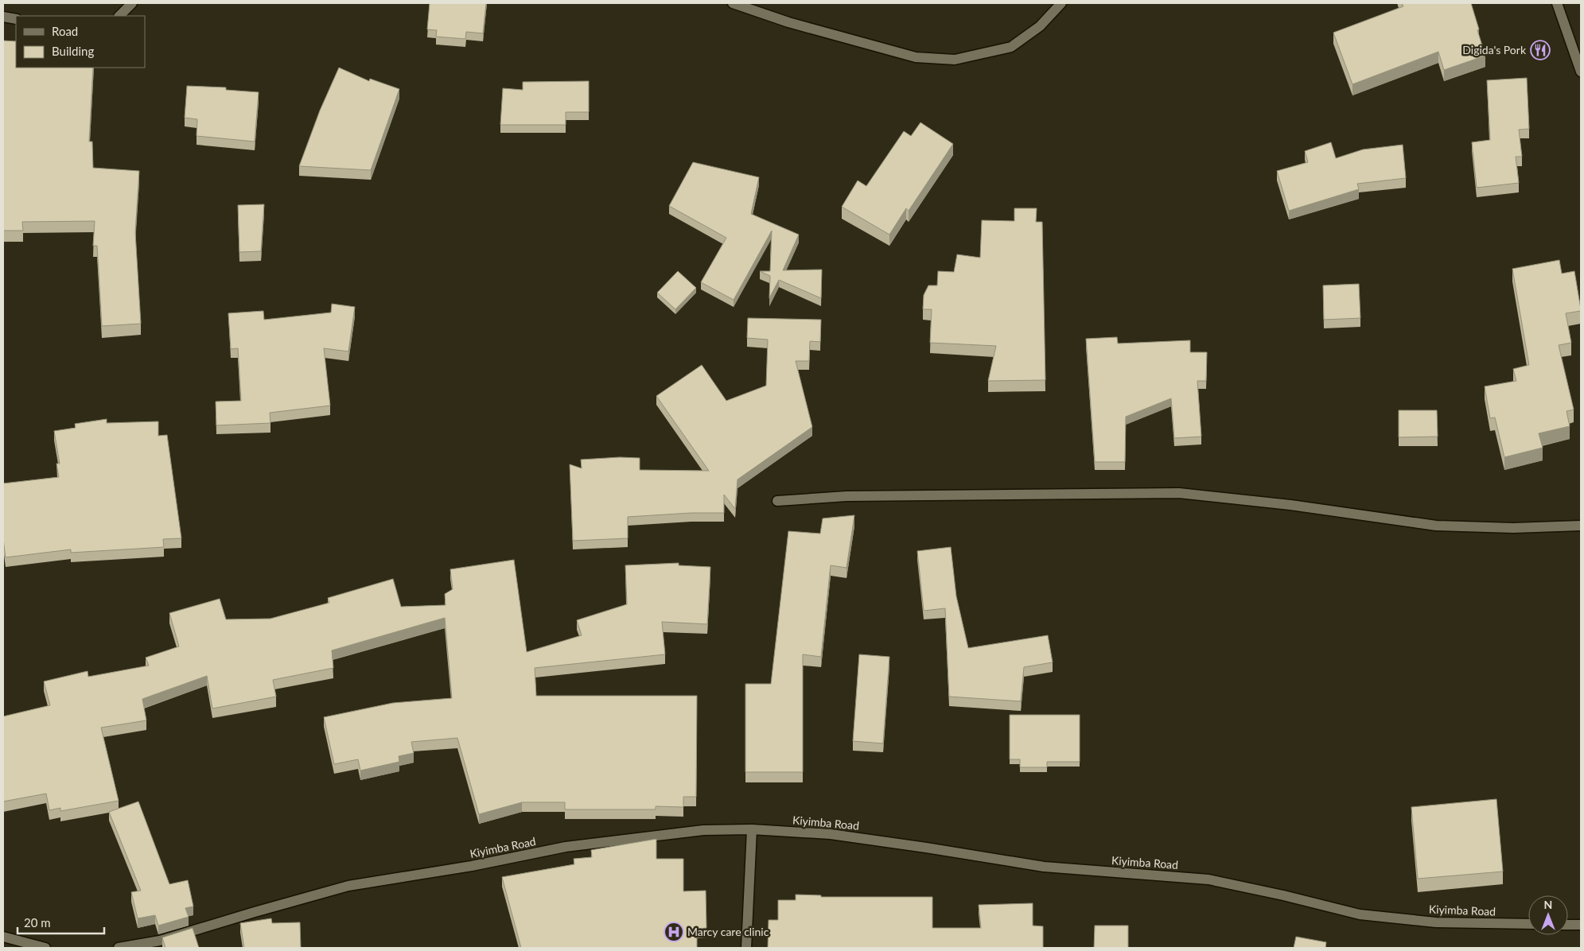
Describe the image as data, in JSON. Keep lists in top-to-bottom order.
{
  "streets": {
    "street": ["Kiyimba Road"]
  },
  "places": {
    "restaurant": ["Digida's Pork"],
    "hospital": ["Marcy care clinic"]
  },
  "legend": ["Road", "Building"],
  "scale_bar": "20 m",
  "north": "top"
}
